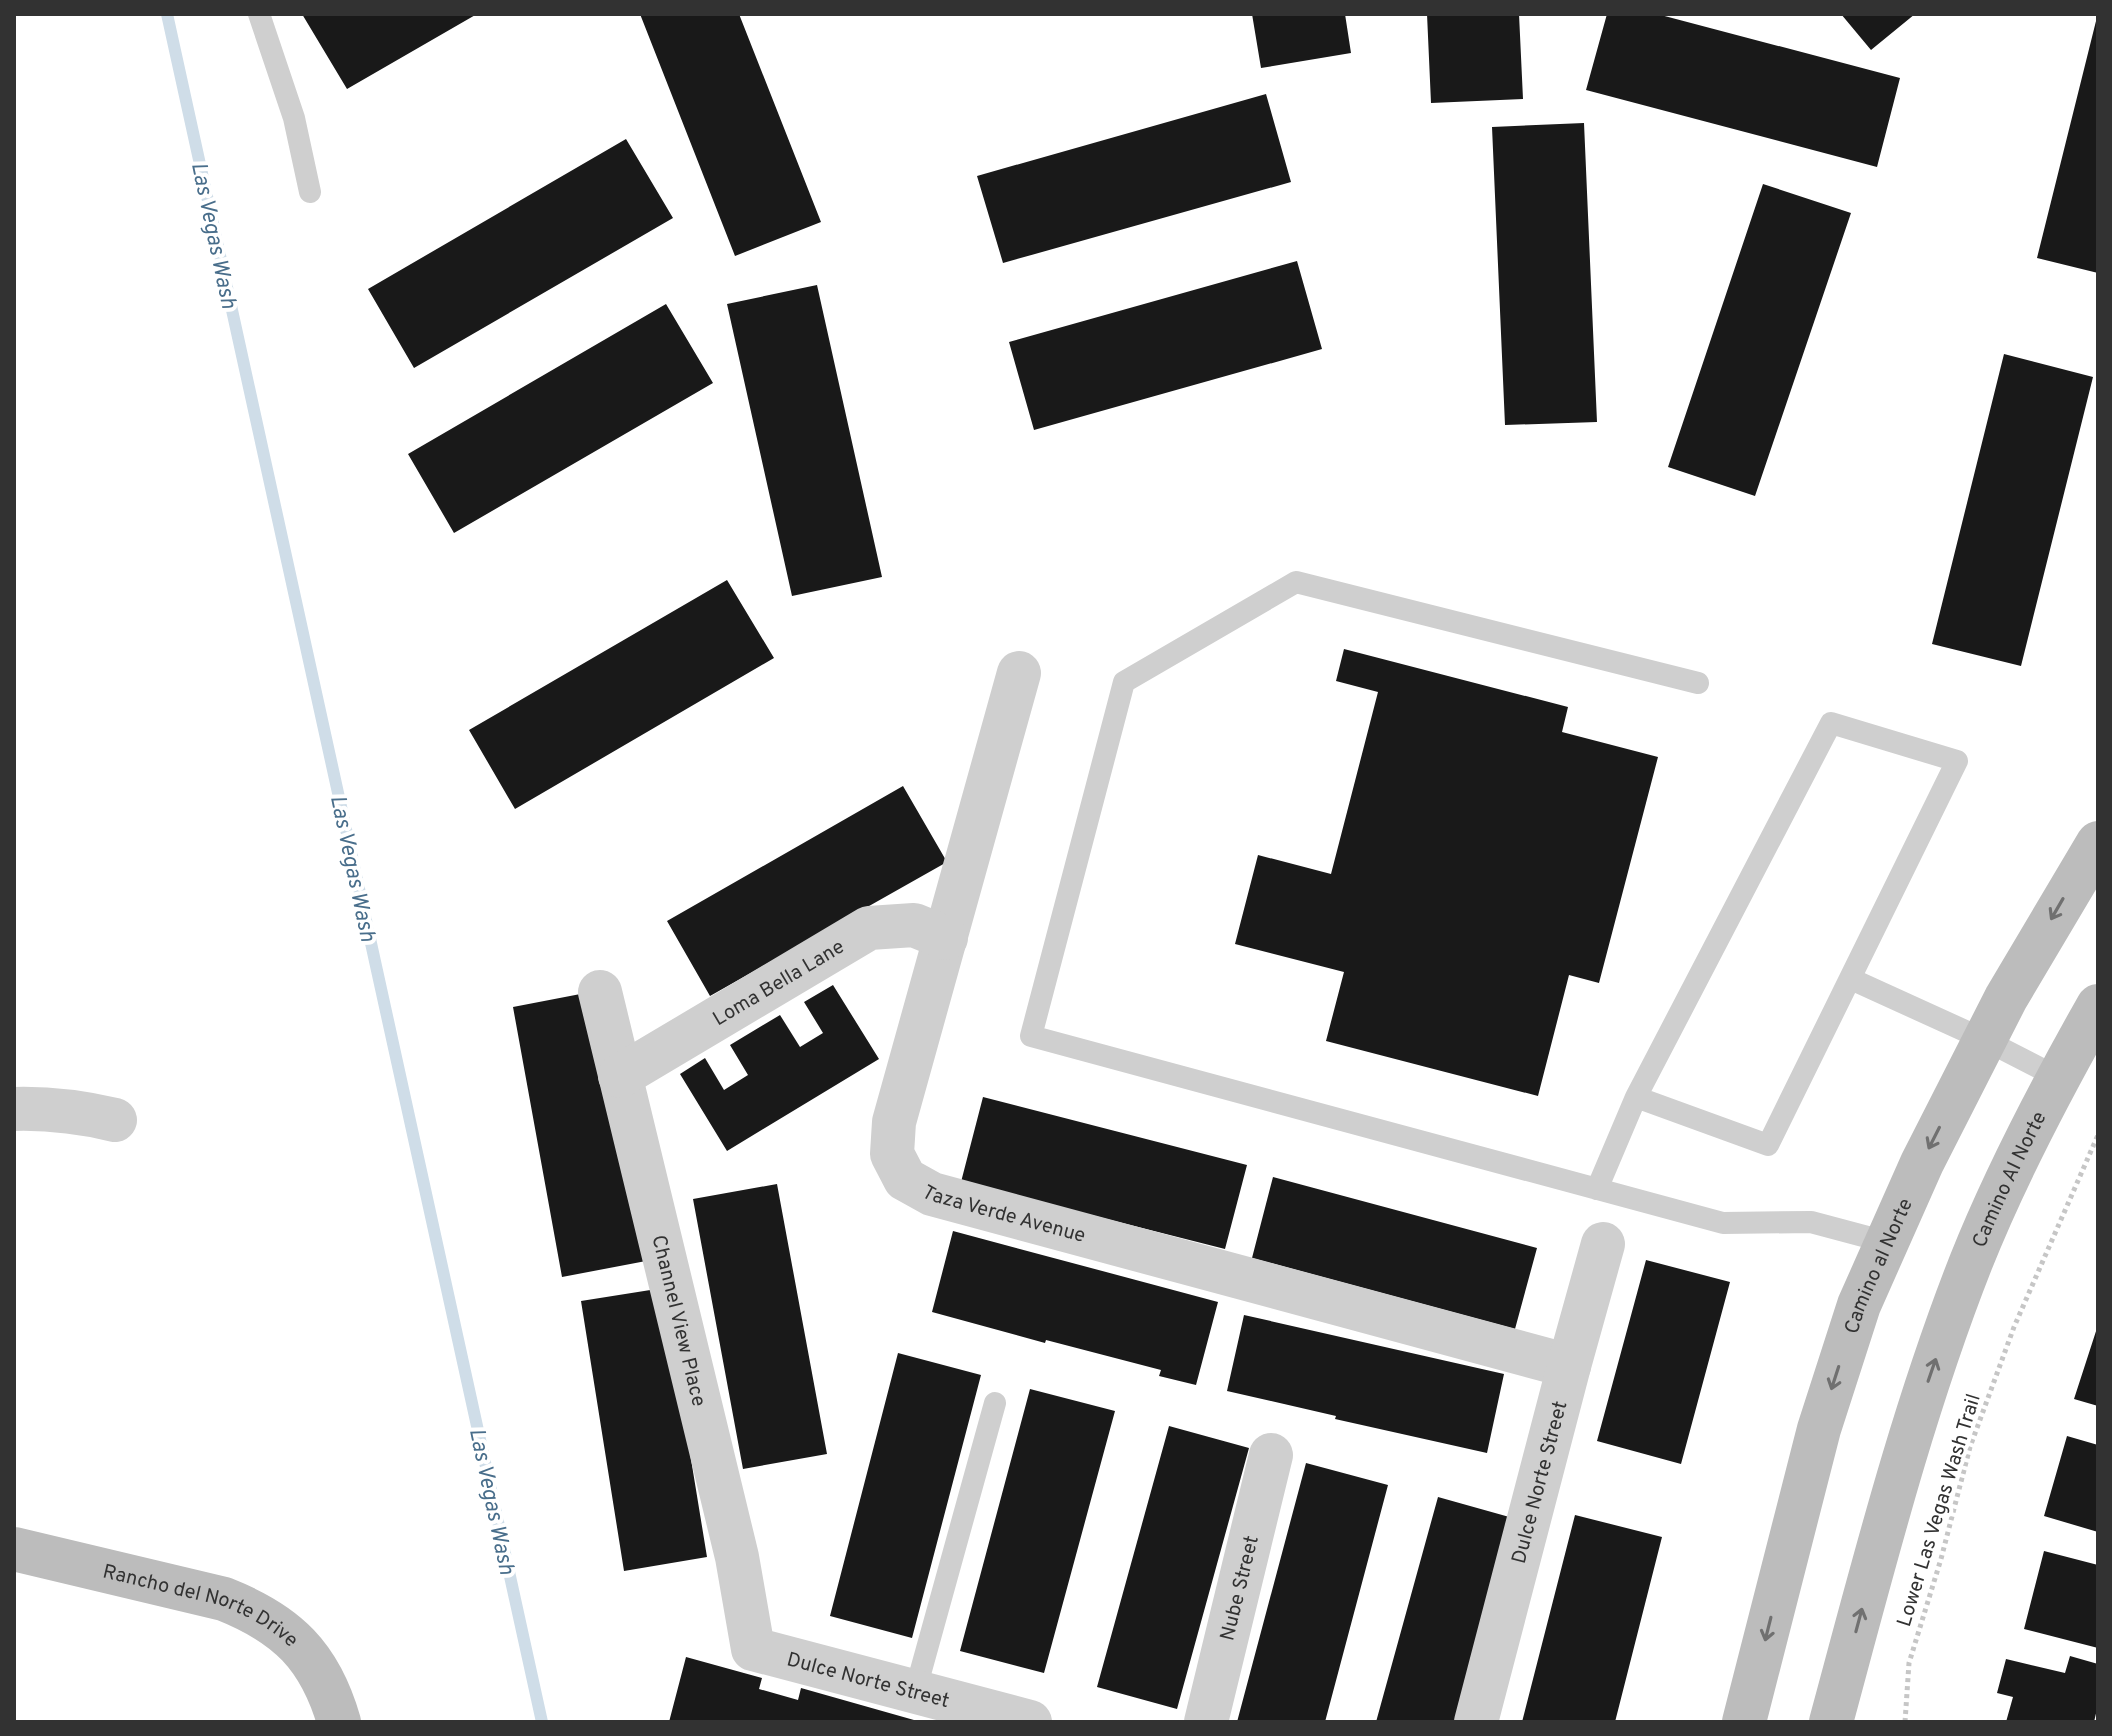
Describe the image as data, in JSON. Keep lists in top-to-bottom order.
{
  "streets": {
    "main road": ["Camino Al Norte", "Camino al Norte", "Rancho del Norte Drive"],
    "street": [
      "Loma Bella Lane",
      "Taza Verde Avenue",
      "Channel View Place",
      "Dulce Norte Street",
      "Nube Street"
    ],
    "path": ["Lower Las Vegas Wash Trail"]
  },
  "crossings": [
    ["Loma Bella Lane", "Taza Verde Avenue"],
    ["Loma Bella Lane", "Channel View Place"],
    ["Taza Verde Avenue", "Dulce Norte Street"],
    ["Channel View Place", "Dulce Norte Street"]
  ],
  "one_way": ["Camino Al Norte", "Camino al Norte"],
  "water": ["Las Vegas Wash"]
}
